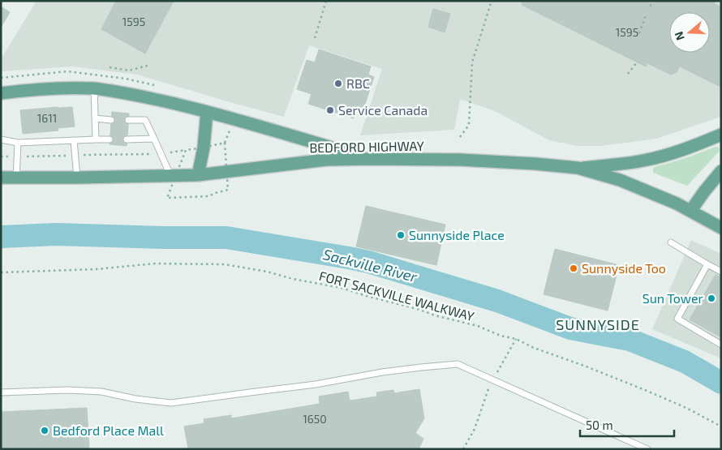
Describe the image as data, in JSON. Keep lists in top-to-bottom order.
{
  "streets": {
    "main road": ["BEDFORD HIGHWAY"],
    "path": ["FORT SACKVILLE WALKWAY"]
  },
  "districts": ["SUNNYSIDE"],
  "water": ["Sackville River"],
  "places": [
    "RBC",
    "Service Canada",
    "Sunnyside Place",
    "Sunnyside Too",
    "Sun Tower",
    "Bedford Place Mall"
  ],
  "house_numbers": [
    "1595",
    "1595",
    "1611",
    "1650"
  ],
  "scale_bar": "50 m",
  "north": "left"
}
